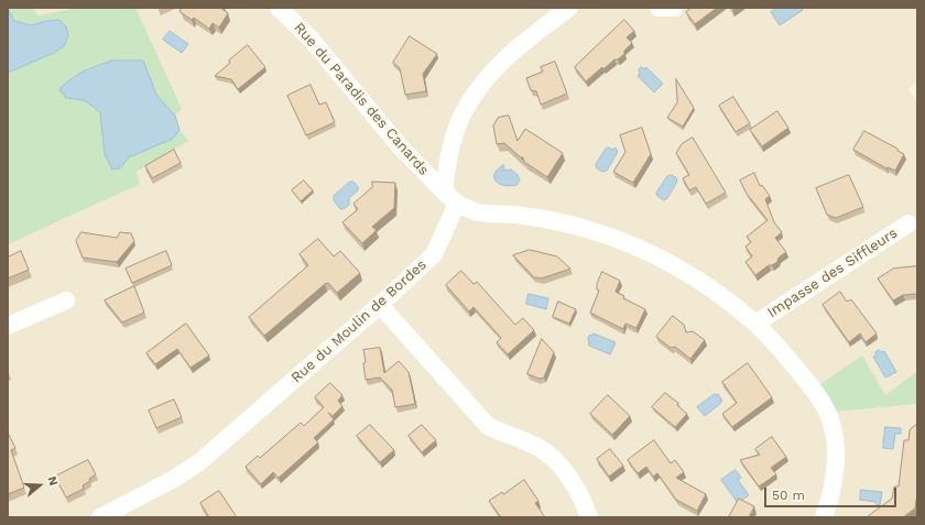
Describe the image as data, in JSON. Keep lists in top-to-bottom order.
{
  "streets": {
    "street": ["Rue du Paradis des Canards", "Impasse des Siffleurs", "Rue du Moulin de Bordes"]
  },
  "scale_bar": "50 m",
  "north": "right"
}
